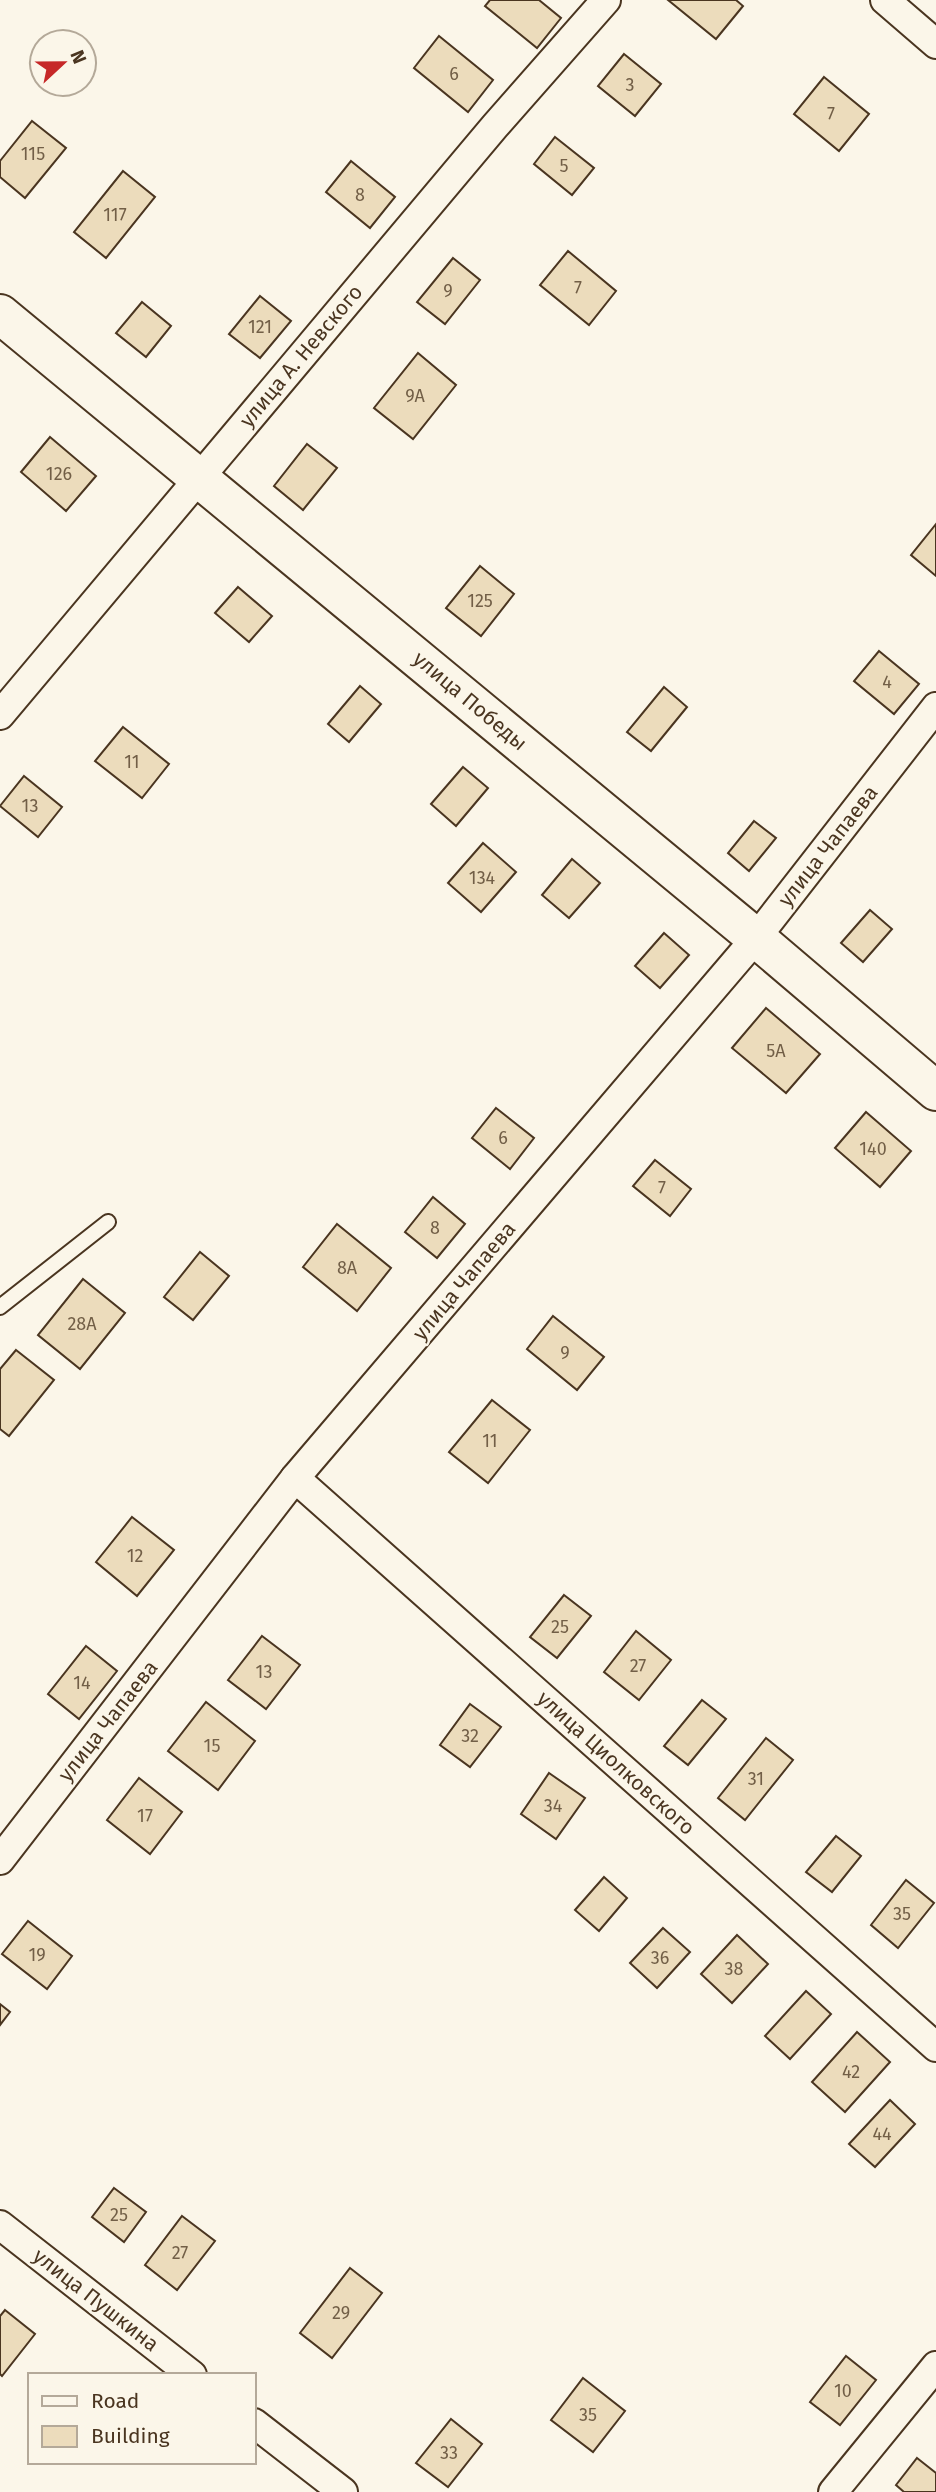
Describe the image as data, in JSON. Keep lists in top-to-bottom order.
{
  "streets": {
    "street": [
      "улица А. Невского",
      "улица Победы",
      "улица Чапаева",
      "улица Циолковского",
      "улица Пушкина"
    ]
  },
  "crossings": [
    ["улица А. Невского", "улица Победы"],
    ["улица Победы", "улица Чапаева"],
    ["улица Чапаева", "улица Циолковского"]
  ],
  "house_numbers": [
    "6",
    "3",
    "7",
    "115",
    "5",
    "8",
    "117",
    "7",
    "9",
    "121",
    "9А",
    "126",
    "125",
    "4",
    "11",
    "13",
    "134",
    "5А",
    "6",
    "140",
    "7",
    "8",
    "8А",
    "28А",
    "9",
    "11",
    "12",
    "25",
    "27",
    "13",
    "14",
    "32",
    "15",
    "31",
    "34",
    "17",
    "35",
    "19",
    "36",
    "38",
    "42",
    "44",
    "25",
    "27",
    "29",
    "10",
    "35",
    "33"
  ],
  "legend": ["Road", "Building"],
  "north": "right"
}
